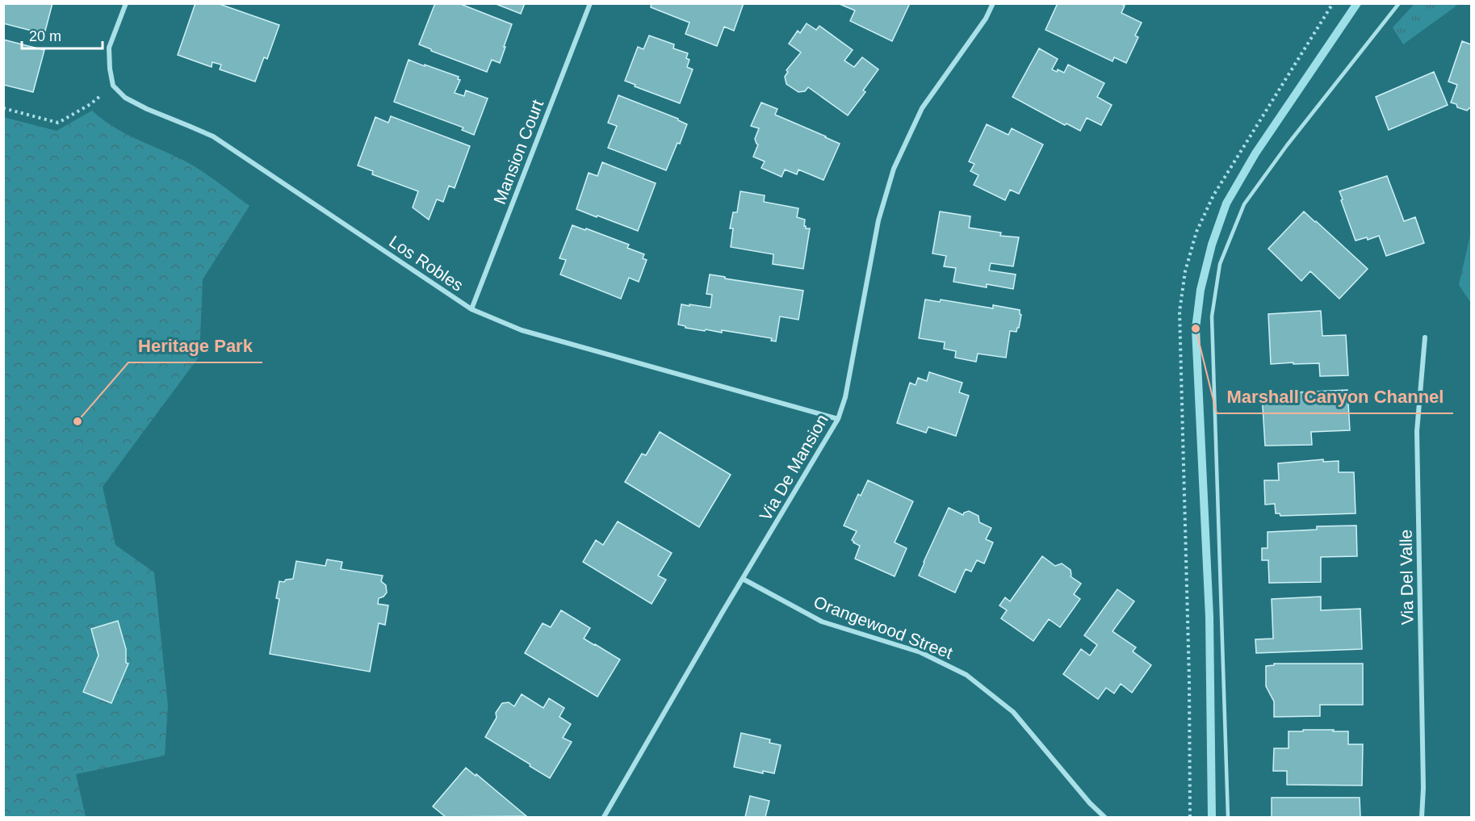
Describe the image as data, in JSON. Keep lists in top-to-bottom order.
{
  "streets": {
    "street": [
      "Mansion Court",
      "Los Robles",
      "Via De Mansion",
      "Via Del Valle",
      "Orangewood Street"
    ]
  },
  "crossings": [
    ["Mansion Court", "Los Robles"],
    ["Los Robles", "Via De Mansion"],
    ["Via De Mansion", "Orangewood Street"]
  ],
  "places": ["Marshall Canyon Channel", "Heritage Park"],
  "scale_bar": "20 m"
}
